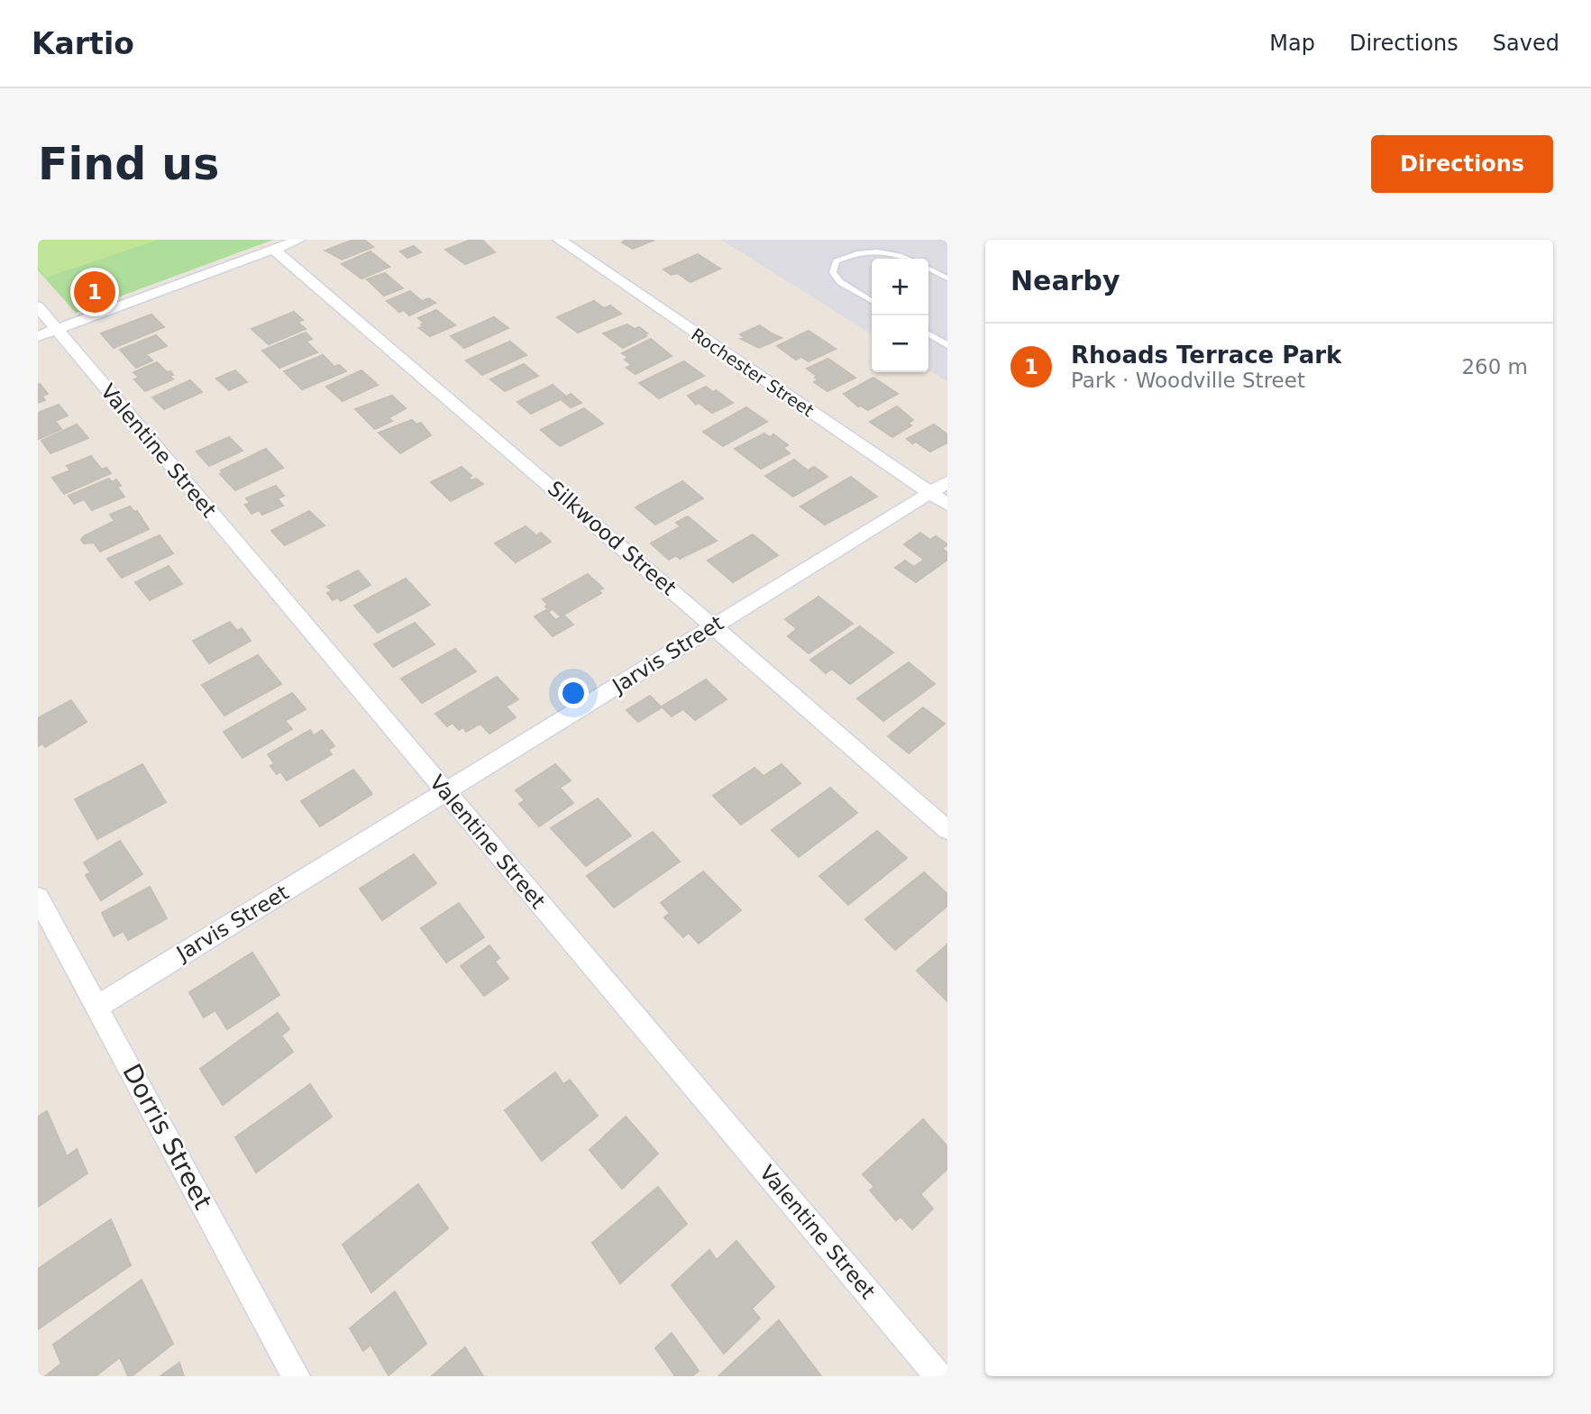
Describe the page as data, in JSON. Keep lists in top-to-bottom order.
{
  "streets": {
    "street": [
      "Rochester Street",
      "Valentine Street",
      "Silkwood Street",
      "Jarvis Street",
      "Dorris Street"
    ]
  },
  "crossings": [
    ["Rochester Street", "Jarvis Street"],
    ["Valentine Street", "Jarvis Street"],
    ["Silkwood Street", "Jarvis Street"],
    ["Jarvis Street", "Dorris Street"]
  ],
  "page": {
    "header": "Kartio",
    "nav": ["Map", "Directions", "Saved"],
    "buttons": "Directions",
    "title": "Find us",
    "heading": "Nearby",
    "map_buttons": ["+", "−"],
    "pins": "1",
    "list": [
      {
        "mark": "1",
        "name": "Rhoads Terrace Park",
        "note": "Park · Woodville Street",
        "value": "260 m"
      }
    ]
  }
}
